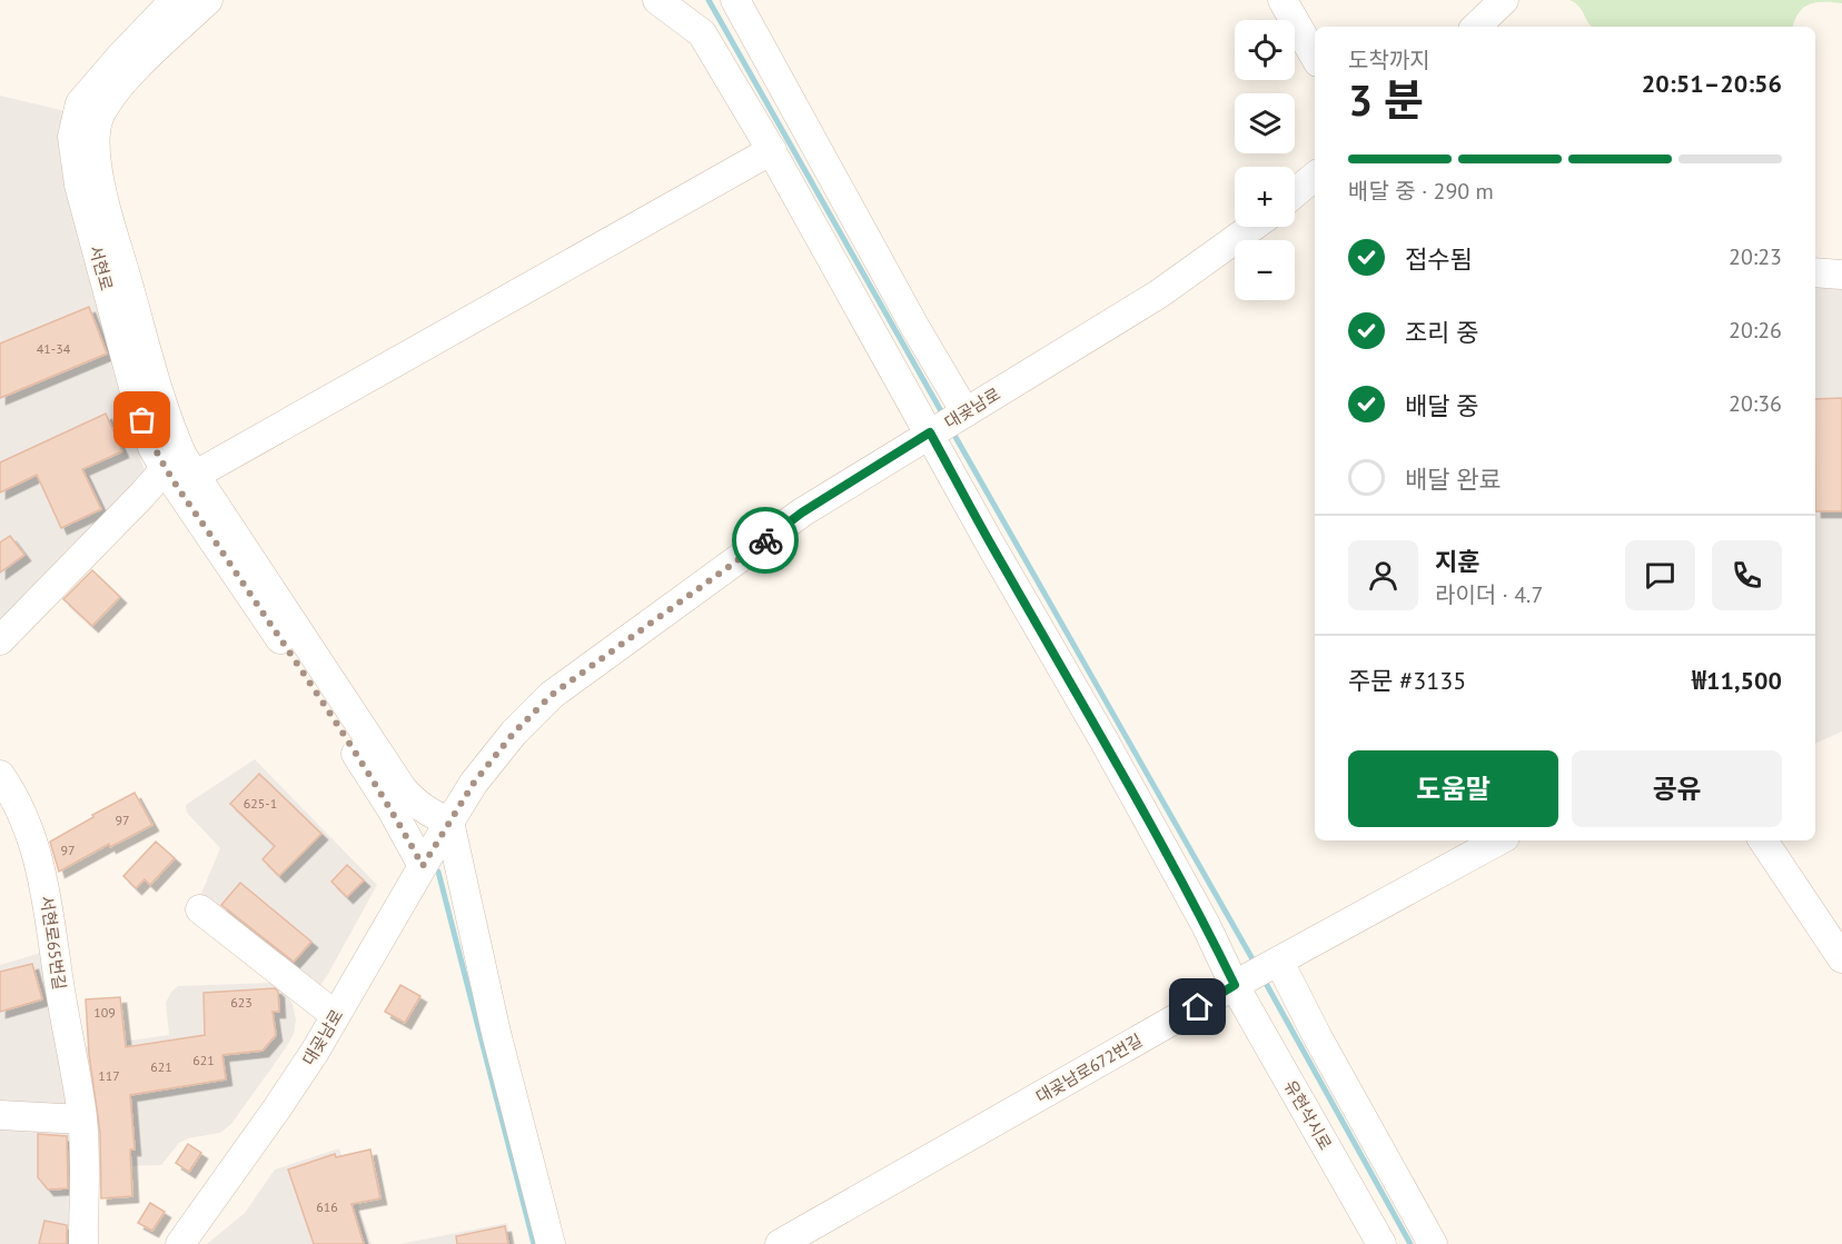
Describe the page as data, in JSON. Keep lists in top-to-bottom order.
{
  "streets": {
    "street": [
      "서현로",
      "대곶남로",
      "서현로65번길",
      "대곶남로672번길",
      "유현삭시로"
    ]
  },
  "crossings": [
    ["서현로", "대곶남로"],
    ["대곶남로672번길", "유현삭시로"]
  ],
  "house_numbers": [
    "41-34",
    "625-1",
    "97",
    "97",
    "623",
    "109",
    "621",
    "621",
    "117",
    "616"
  ],
  "page": {
    "map_buttons": ["+", "−"],
    "heading": ["3 분", "도착까지", "20:51–20:56"],
    "panel": [
      "지훈",
      "라이더 · 4.7",
      "주문 #3135",
      "₩11,500"
    ],
    "bar": "배달 중 · 290 m",
    "list": [
      ["접수됨", "20:23"],
      ["조리 중", "20:26"],
      ["배달 중", "20:36"],
      "배달 완료"
    ],
    "buttons": ["도움말", "공유"]
  }
}
